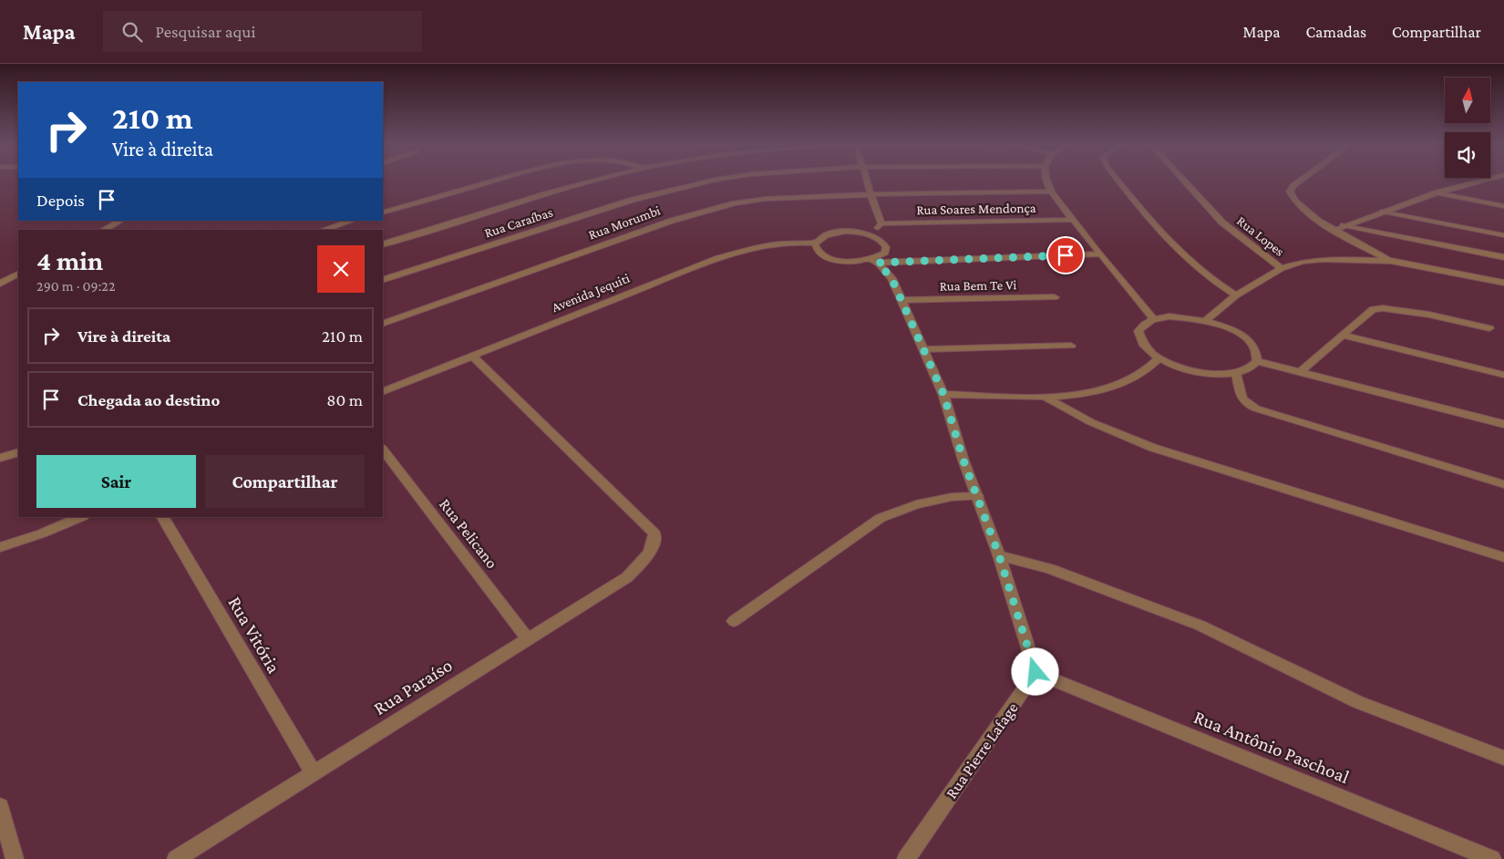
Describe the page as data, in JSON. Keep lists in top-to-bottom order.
{
  "streets": {
    "street": [
      "Rua Soares Mendonça",
      "Rua Caraíbas",
      "Rua Morumbi",
      "Rua Lopes",
      "Rua Bem Te Vi",
      "Avenida Jequiti",
      "Rua Pelicano",
      "Rua Vitória",
      "Rua Paraíso",
      "Rua Antônio Paschoal",
      "Rua Pierre Lafage"
    ]
  },
  "crossings": [
    ["Avenida Jequiti", "Rua Paraíso"],
    ["Rua Pelicano", "Rua Paraíso"],
    ["Rua Vitória", "Rua Paraíso"],
    ["Rua Antônio Paschoal", "Rua Pierre Lafage"]
  ],
  "north": "top",
  "page": {
    "header": "Mapa",
    "search": "Pesquisar aqui",
    "nav": ["Mapa", "Camadas", "Compartilhar"],
    "turn": ["210 m", "Vire à direita"],
    "then": "Depois",
    "heading": ["4 min", "290 m · 09:22"],
    "list": [
      {
        "name": "Vire à direita",
        "value": "210 m"
      },
      {
        "name": "Chegada ao destino",
        "value": "80 m"
      }
    ],
    "buttons": ["Sair", "Compartilhar"]
  }
}
